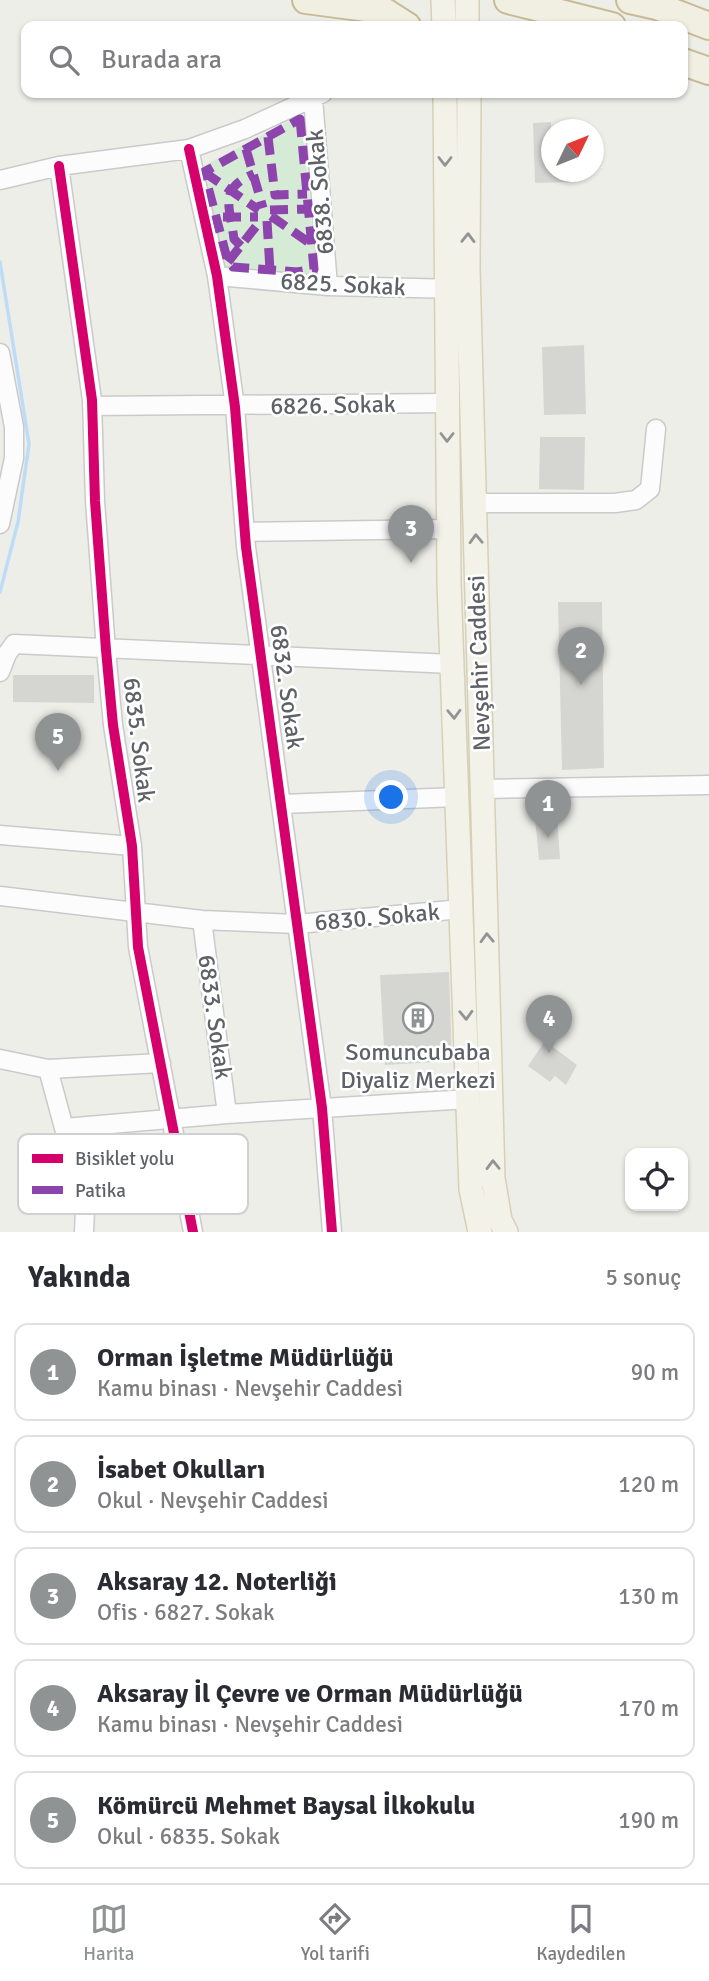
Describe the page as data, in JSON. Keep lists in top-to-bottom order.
{
  "streets": {
    "main road": ["Nevşehir Caddesi"],
    "street": [
      "6838. Sokak",
      "6825. Sokak",
      "6826. Sokak",
      "6832. Sokak",
      "6835. Sokak",
      "6830. Sokak",
      "6833. Sokak"
    ]
  },
  "crossings": [
    ["6838. Sokak", "6825. Sokak"],
    ["6825. Sokak", "Nevşehir Caddesi"],
    ["6825. Sokak", "6832. Sokak"],
    ["6826. Sokak", "Nevşehir Caddesi"],
    ["6826. Sokak", "6832. Sokak"],
    ["6826. Sokak", "6835. Sokak"],
    ["Nevşehir Caddesi", "6830. Sokak"],
    ["6832. Sokak", "6830. Sokak"],
    ["6835. Sokak", "6830. Sokak"],
    ["6830. Sokak", "6833. Sokak"]
  ],
  "places": {
    "building": ["Somuncubaba Diyaliz Merkezi"]
  },
  "legend": ["Bisiklet yolu", "Patika"],
  "north": "top right",
  "page": {
    "search": "Burada ara",
    "pins": [
      "3",
      "2",
      "5",
      "1",
      "4"
    ],
    "heading": ["Yakında", "5 sonuç"],
    "list": [
      {
        "mark": "1",
        "name": "Orman İşletme Müdürlüğü",
        "note": "Kamu binası · Nevşehir Caddesi",
        "value": "90 m"
      },
      {
        "mark": "2",
        "name": "İsabet Okulları",
        "note": "Okul · Nevşehir Caddesi",
        "value": "120 m"
      },
      {
        "mark": "3",
        "name": "Aksaray 12. Noterliği",
        "note": "Ofis · 6827. Sokak",
        "value": "130 m"
      },
      {
        "mark": "4",
        "name": "Aksaray İl Çevre ve Orman Müdürlüğü",
        "note": "Kamu binası · Nevşehir Caddesi",
        "value": "170 m"
      },
      {
        "mark": "5",
        "name": "Kömürcü Mehmet Baysal İlkokulu",
        "note": "Okul · 6835. Sokak",
        "value": "190 m"
      }
    ],
    "nav": ["Harita", "Yol tarifi", "Kaydedilen"]
  }
}
